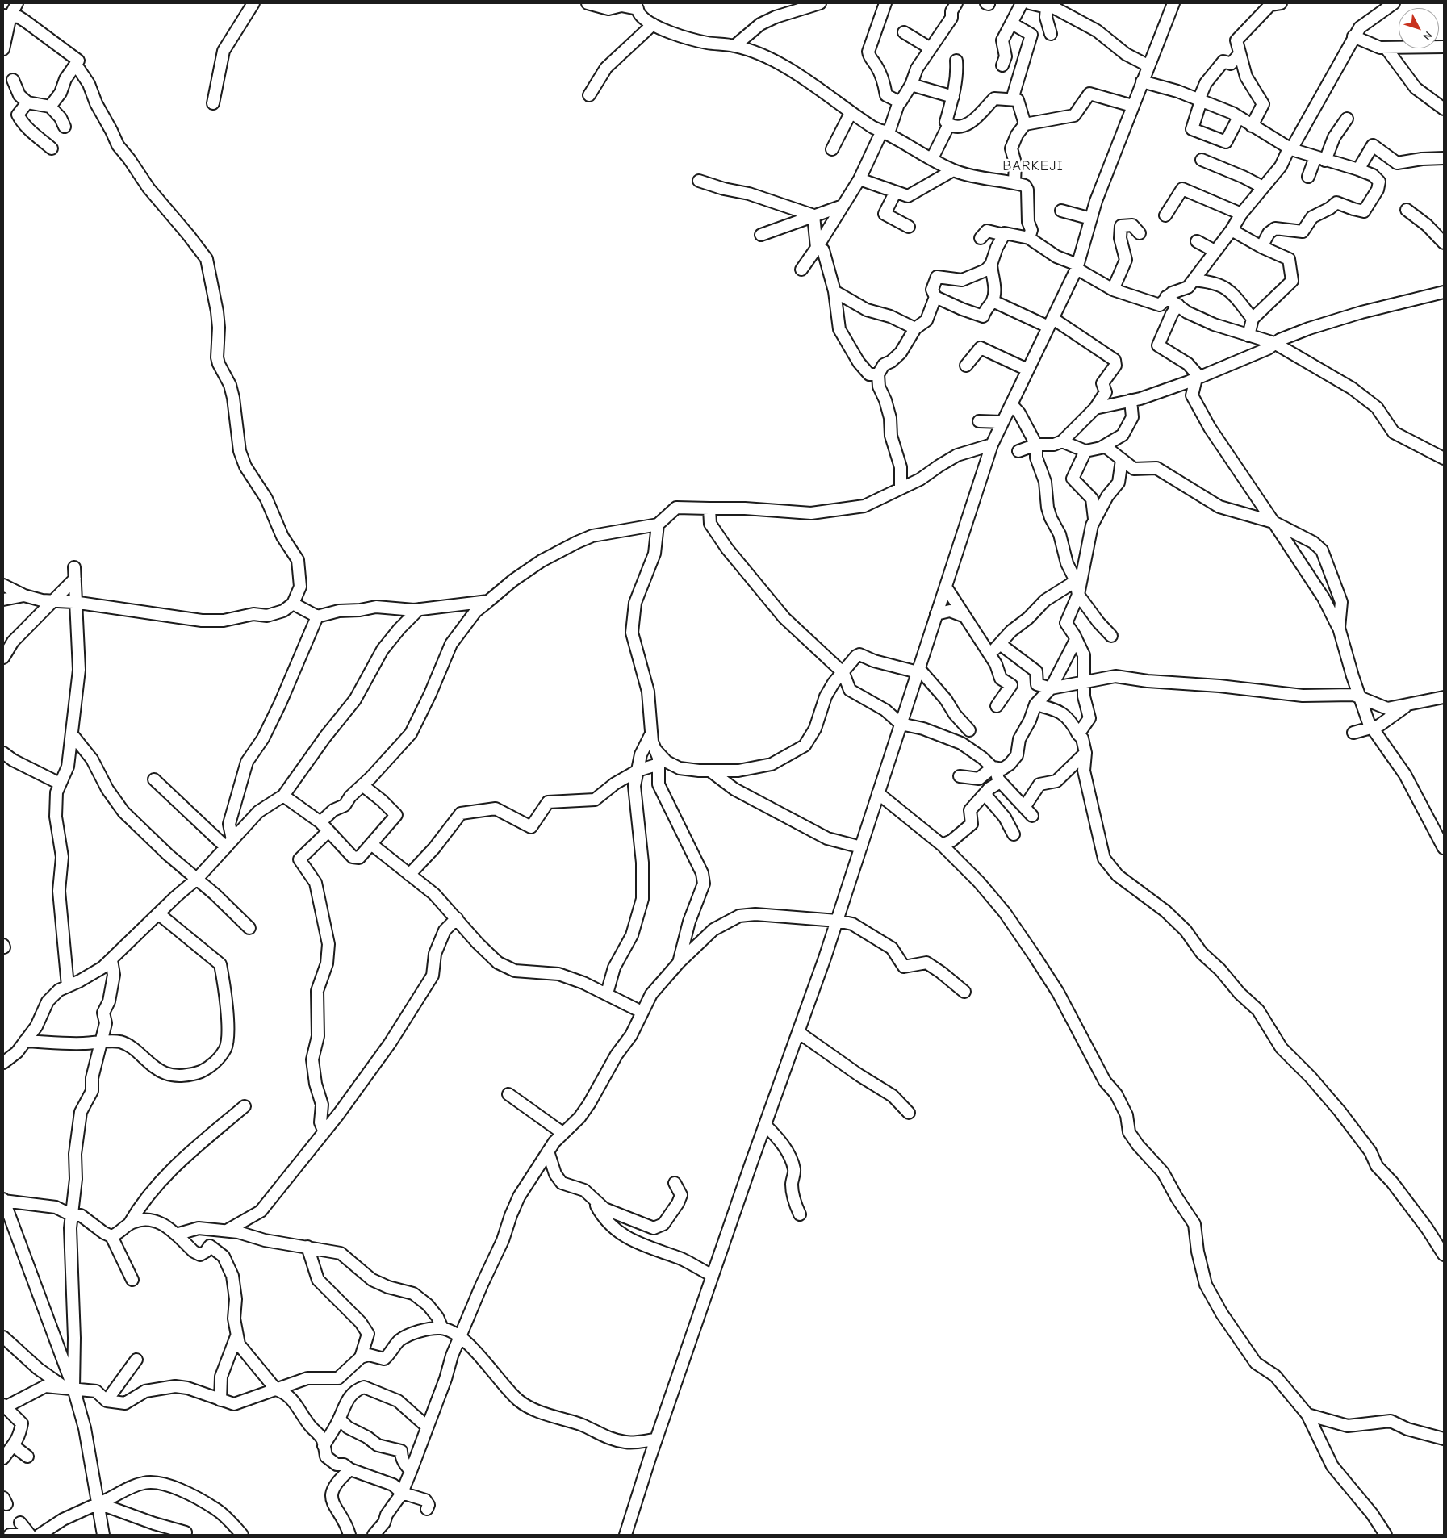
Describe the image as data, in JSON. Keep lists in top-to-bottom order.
{
  "districts": ["BARKEJI"],
  "north": "bottom right"
}
